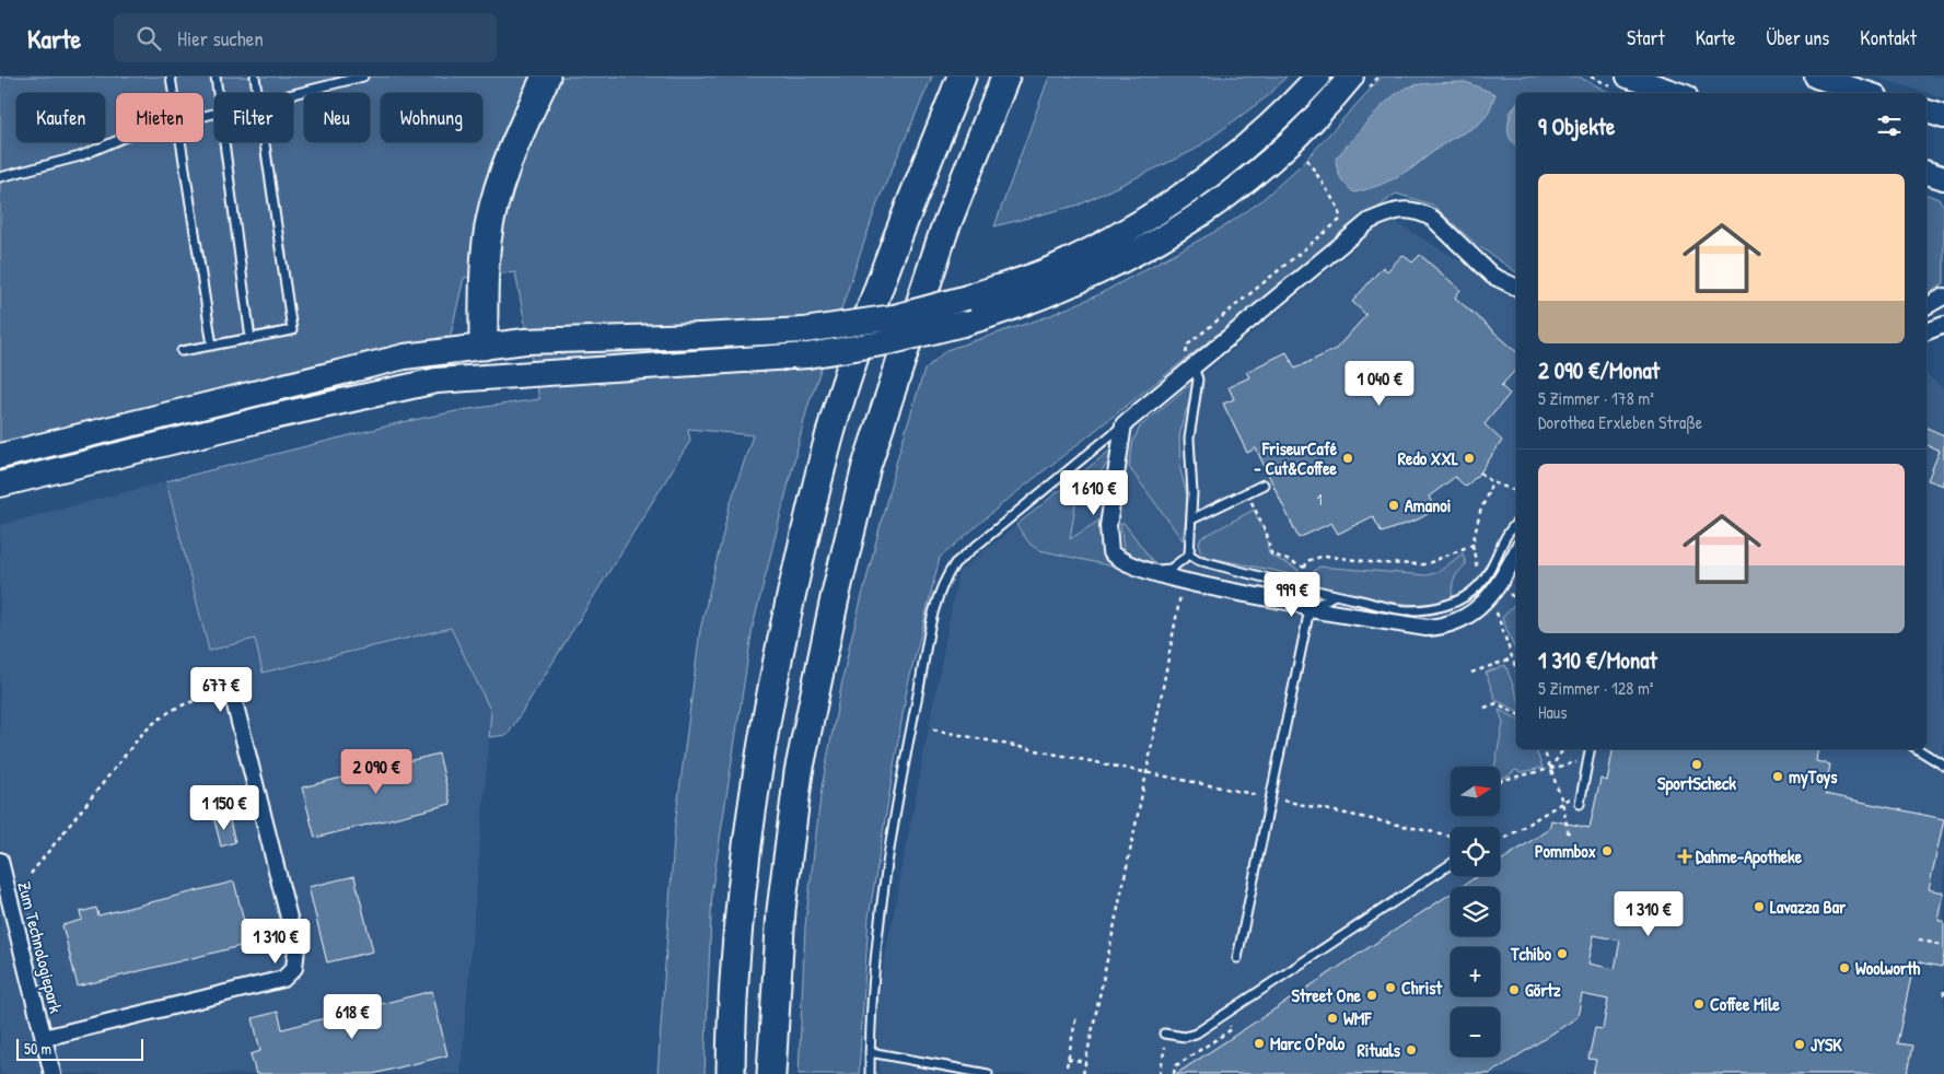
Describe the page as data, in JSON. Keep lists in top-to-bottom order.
{
  "streets": {
    "street": ["Zum Technologiepark"]
  },
  "places": {
    "other": [
      "FriseurCafé - Cut&Coffee",
      "Redo XXL",
      "Amanoi",
      "SportScheck",
      "myToys",
      "Pommbox",
      "Lavazza Bar",
      "Tchibo",
      "Woolworth",
      "Christ",
      "Görtz",
      "Street One",
      "Coffee Mile",
      "WMF",
      "Marc O'Polo",
      "JYSK",
      "Rituals"
    ],
    "health": ["Dahme-Apotheke"]
  },
  "house_numbers": ["1"],
  "scale_bar": "50 m",
  "north": "right",
  "page": {
    "header": "Karte",
    "search": "Hier suchen",
    "nav": [
      "Start",
      "Karte",
      "Über uns",
      "Kontakt"
    ],
    "chip": [
      "Kaufen",
      "Mieten",
      "Filter",
      "Neu",
      "Wohnung"
    ],
    "heading": "9 Objekte",
    "list": [
      {
        "name": "2 090 €/Monat",
        "note": "5 Zimmer · 178 m² · Dorothea Erxleben Straße"
      },
      {
        "name": "1 310 €/Monat",
        "note": "5 Zimmer · 128 m² · Haus"
      }
    ],
    "price": [
      "1 040 €",
      "1 610 €",
      "999 €",
      "677 €",
      "2 090 €",
      "1 150 €",
      "1 310 €",
      "1 310 €",
      "618 €"
    ],
    "map_buttons": ["+", "−"],
    "scale": "50 m"
  }
}
